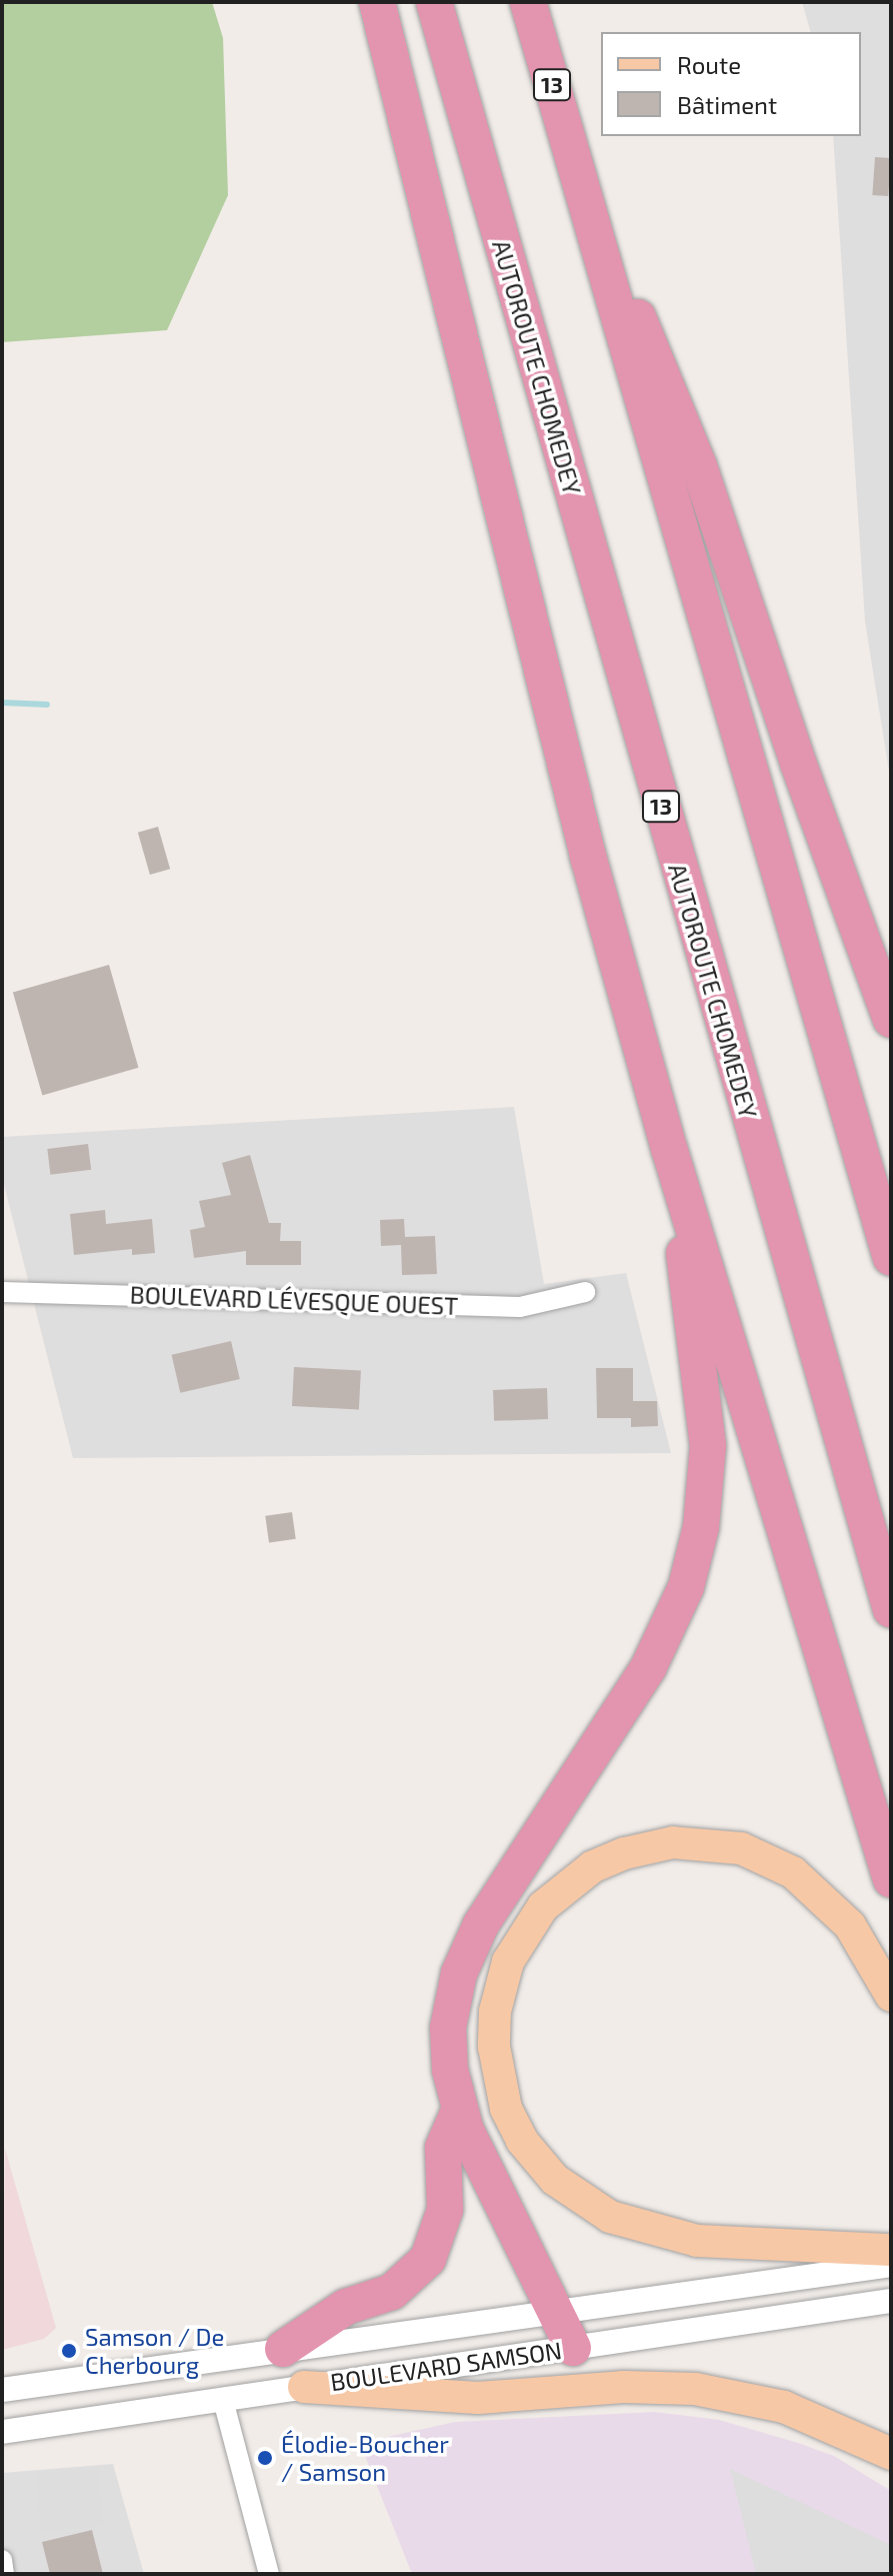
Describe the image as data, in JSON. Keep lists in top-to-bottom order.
{
  "streets": {
    "highway": ["13", "AUTOROUTE CHOMEDEY"],
    "street": ["BOULEVARD LÉVESQUE OUEST", "BOULEVARD SAMSON"]
  },
  "places": ["Samson / De Cherbourg", "Élodie-Boucher / Samson"],
  "legend": ["Route", "Bâtiment"]
}
